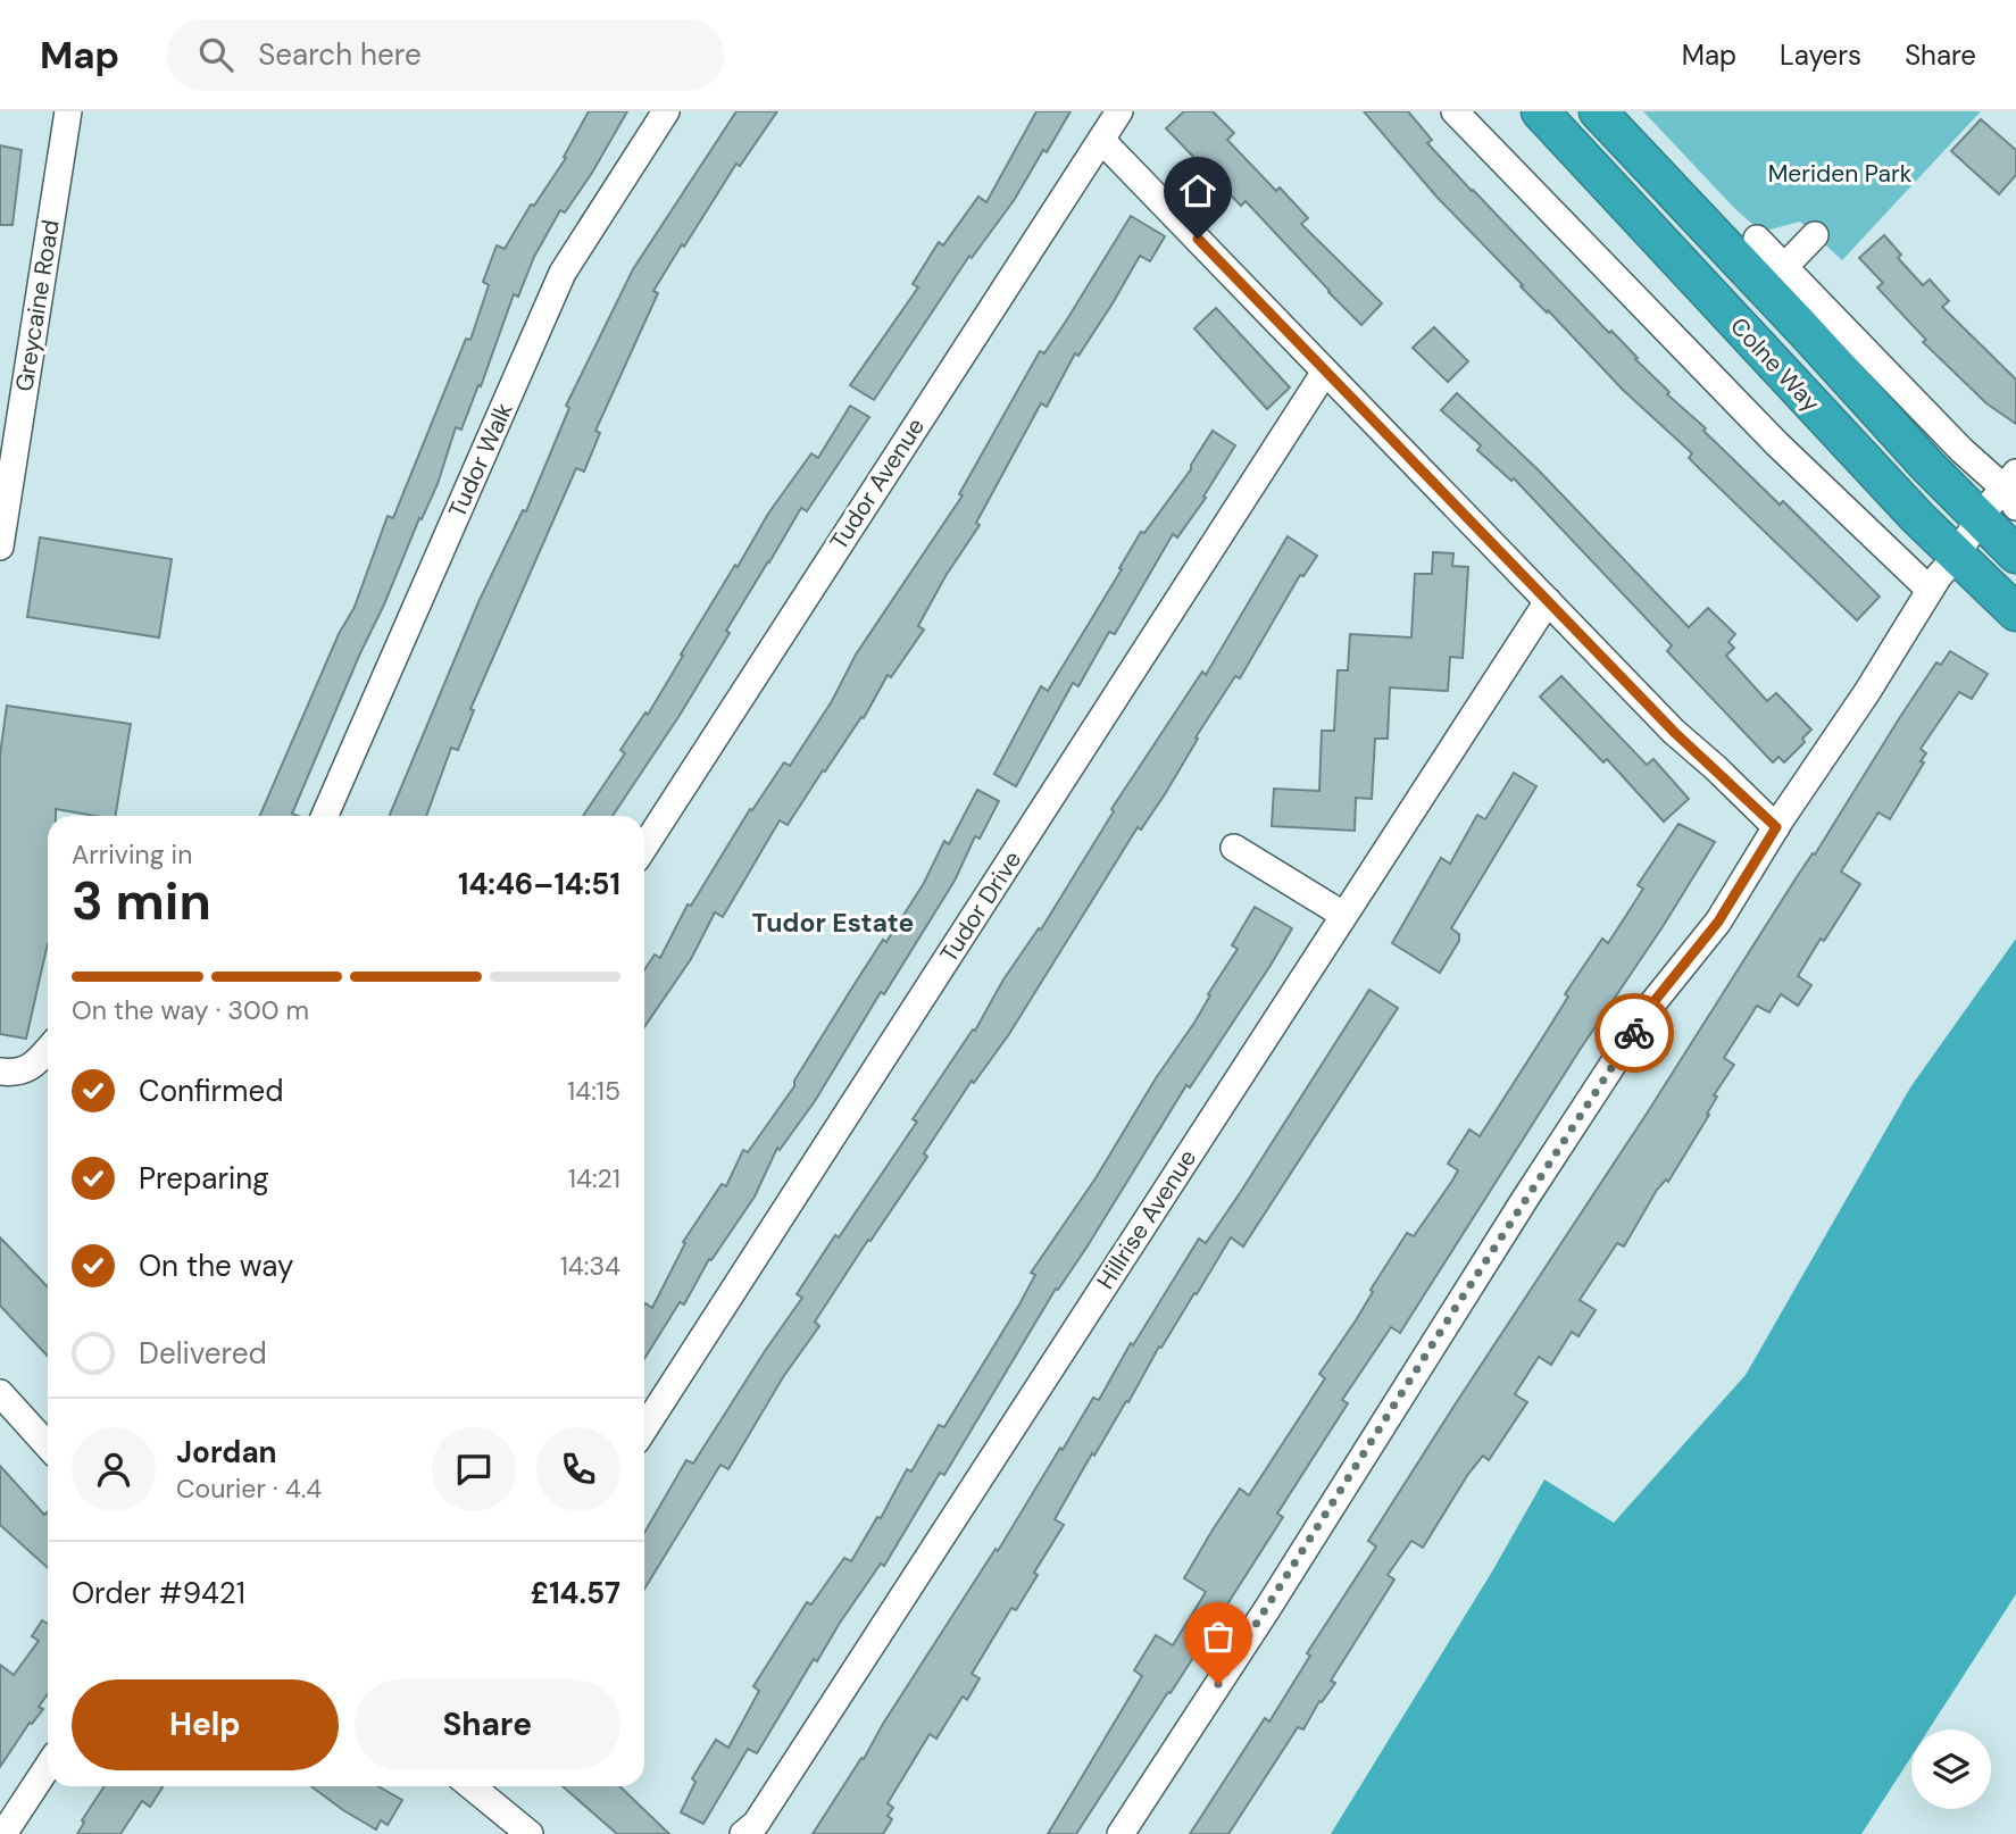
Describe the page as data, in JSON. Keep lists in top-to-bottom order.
{
  "streets": {
    "highway": ["Colne Way"],
    "street": [
      "Greycaine Road",
      "Tudor Walk",
      "Tudor Avenue",
      "Tudor Drive",
      "Hillrise Avenue"
    ]
  },
  "districts": ["Tudor Estate"],
  "parks": ["Meriden Park"],
  "page": {
    "header": "Map",
    "search": "Search here",
    "nav": ["Map", "Layers", "Share"],
    "heading": ["3 min", "Arriving in", "14:46–14:51"],
    "panel": [
      "Jordan",
      "Courier · 4.4",
      "Order #9421",
      "£14.57"
    ],
    "bar": "On the way · 300 m",
    "list": [
      ["Confirmed", "14:15"],
      ["Preparing", "14:21"],
      ["On the way", "14:34"],
      "Delivered"
    ],
    "buttons": ["Help", "Share"]
  }
}
